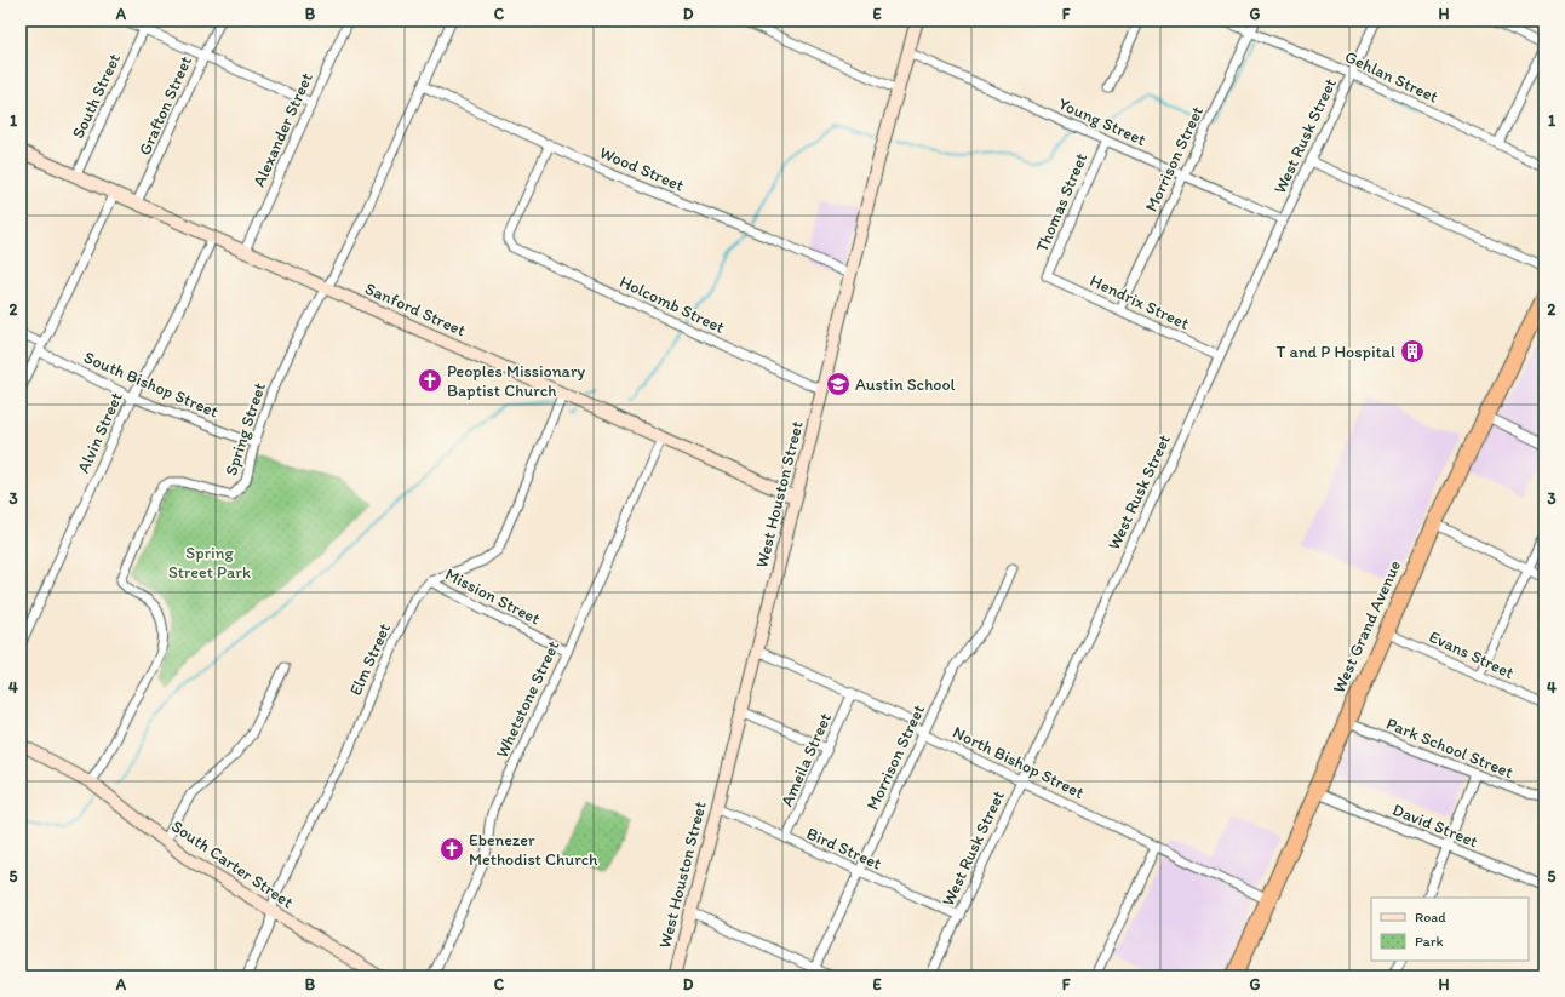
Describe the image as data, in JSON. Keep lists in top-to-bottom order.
{
  "streets": {
    "highway": ["West Grand Avenue"],
    "street": [
      "Gehlan Street",
      "South Street",
      "Grafton Street",
      "Young Street",
      "Alexander Street",
      "West Rusk Street",
      "Morrison Street",
      "Wood Street",
      "Thomas Street",
      "Hendrix Street",
      "Holcomb Street",
      "Sanford Street",
      "South Bishop Street",
      "Spring Street",
      "Alvin Street",
      "West Houston Street",
      "Mission Street",
      "Evans Street",
      "Elm Street",
      "Whetstone Street",
      "Park School Street",
      "Ameila Street",
      "North Bishop Street",
      "David Street",
      "Bird Street",
      "South Carter Street"
    ]
  },
  "crossings": [
    ["Gehlan Street", "West Rusk Street"],
    ["Gehlan Street", "Morrison Street"],
    ["South Street", "Sanford Street"],
    ["Grafton Street", "Sanford Street"],
    ["Young Street", "West Rusk Street"],
    ["Young Street", "Morrison Street"],
    ["Young Street", "Thomas Street"],
    ["Young Street", "West Houston Street"],
    ["Alexander Street", "Sanford Street"],
    ["West Rusk Street", "Hendrix Street"],
    ["West Rusk Street", "North Bishop Street"],
    ["West Rusk Street", "Bird Street"],
    ["Morrison Street", "Hendrix Street"],
    ["Morrison Street", "North Bishop Street"],
    ["Morrison Street", "Bird Street"],
    ["Wood Street", "Holcomb Street"],
    ["Wood Street", "Spring Street"],
    ["Wood Street", "West Houston Street"],
    ["Thomas Street", "Hendrix Street"],
    ["Holcomb Street", "West Houston Street"],
    ["Sanford Street", "Spring Street"],
    ["Sanford Street", "Alvin Street"],
    ["Sanford Street", "West Houston Street"],
    ["Sanford Street", "Elm Street"],
    ["Sanford Street", "Whetstone Street"],
    ["South Bishop Street", "Spring Street"],
    ["South Bishop Street", "Alvin Street"],
    ["Spring Street", "South Carter Street"],
    ["West Houston Street", "North Bishop Street"],
    ["West Houston Street", "Bird Street"],
    ["Mission Street", "Elm Street"],
    ["Mission Street", "Whetstone Street"],
    ["West Grand Avenue", "Evans Street"],
    ["West Grand Avenue", "Park School Street"],
    ["West Grand Avenue", "North Bishop Street"],
    ["West Grand Avenue", "David Street"],
    ["Elm Street", "South Carter Street"],
    ["Ameila Street", "North Bishop Street"],
    ["Ameila Street", "Bird Street"]
  ],
  "parks": ["Spring Street Park"],
  "places": {
    "building": ["T and P Hospital"],
    "church": ["Peoples Missionary Baptist Church", "Ebenezer Methodist Church"],
    "school or university": ["Austin School"]
  },
  "legend": ["Road", "Park"],
  "grid": {
    "columns": [
      "A",
      "B",
      "C",
      "D",
      "E",
      "F",
      "G",
      "H"
    ],
    "rows": [
      "1",
      "2",
      "3",
      "4",
      "5"
    ]
  }
}
